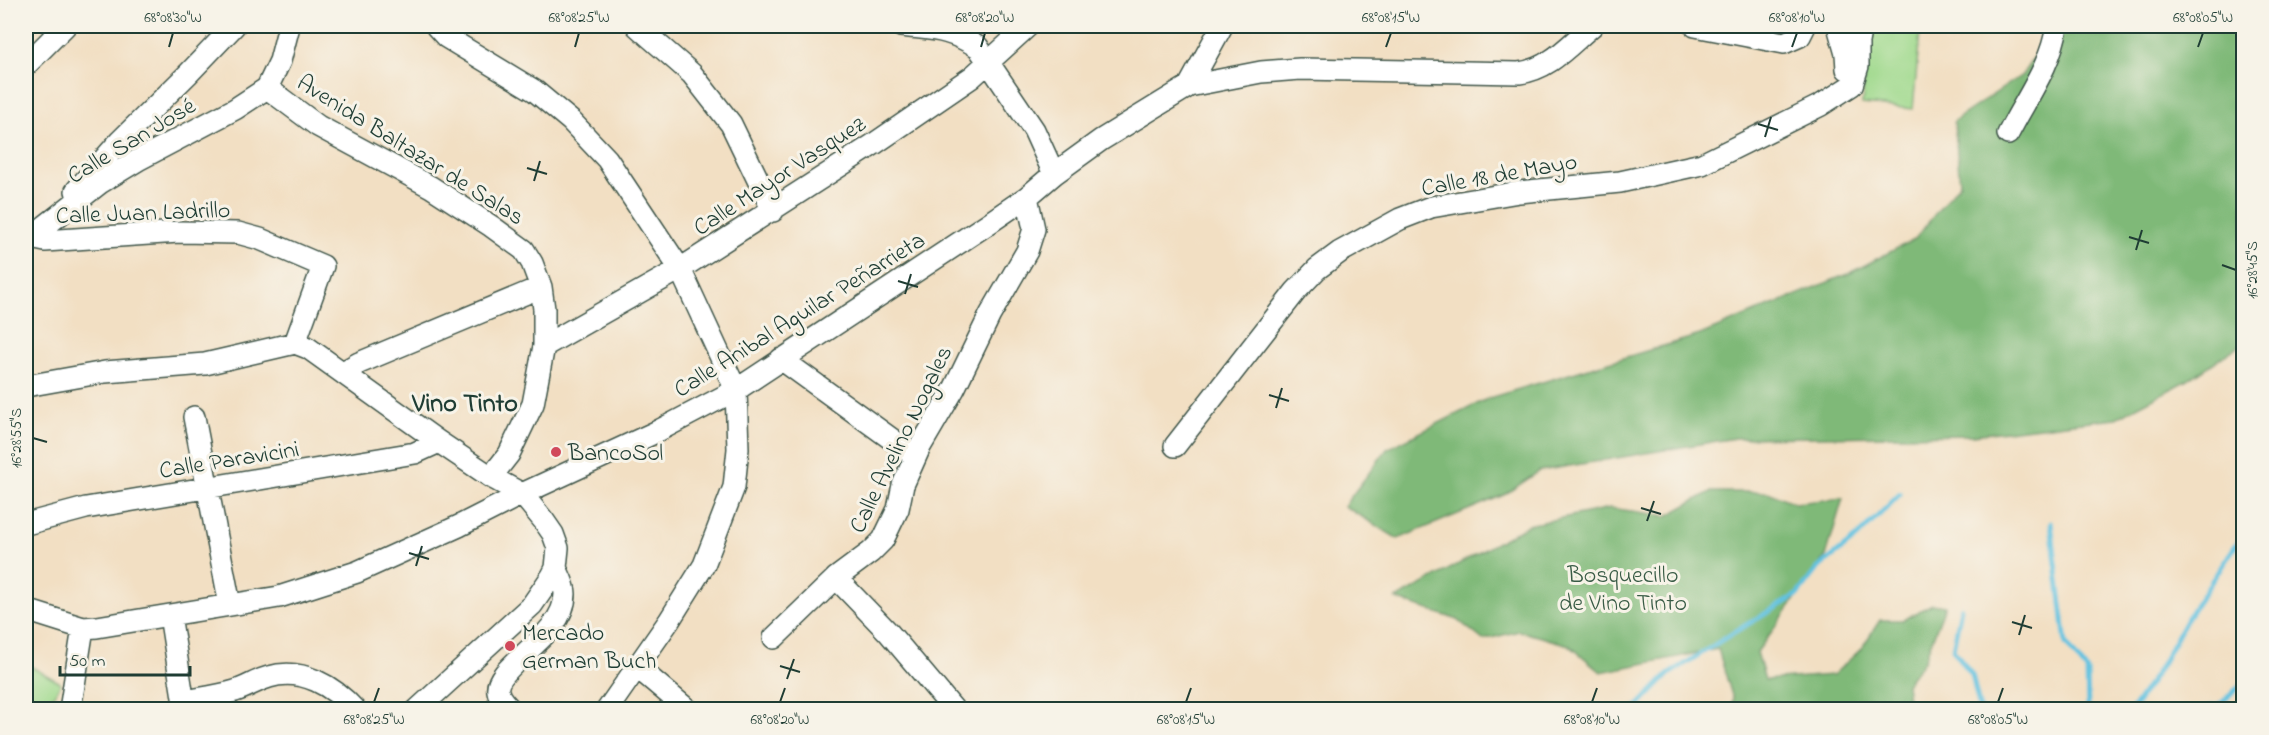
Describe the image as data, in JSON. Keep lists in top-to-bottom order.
{
  "streets": {
    "street": [
      "Calle San José",
      "Avenida Baltazar de Salas",
      "Calle 18 de Mayo",
      "Calle Mayor Vasquez",
      "Calle Juan Ladrillo",
      "Calle Anibal Aguilar Peñarrieta",
      "Calle Avelino Nogales",
      "Calle Paravicini"
    ]
  },
  "crossings": [
    ["Calle San José", "Avenida Baltazar de Salas"],
    ["Calle San José", "Calle Juan Ladrillo"],
    ["Avenida Baltazar de Salas", "Calle Mayor Vasquez"],
    ["Calle Anibal Aguilar Peñarrieta", "Calle Avelino Nogales"]
  ],
  "districts": ["Vino Tinto"],
  "parks": ["Bosquecillo de Vino Tinto"],
  "places": ["BancoSol", "Mercado German Buch"],
  "scale_bar": "50 m",
  "coordinates": [
    "68°08'30\"W",
    "68°08'25\"W",
    "68°08'20\"W",
    "68°08'15\"W",
    "68°08'10\"W",
    "68°08'05\"W",
    "16°28'45\"S",
    "16°28'55\"S"
  ]
}
